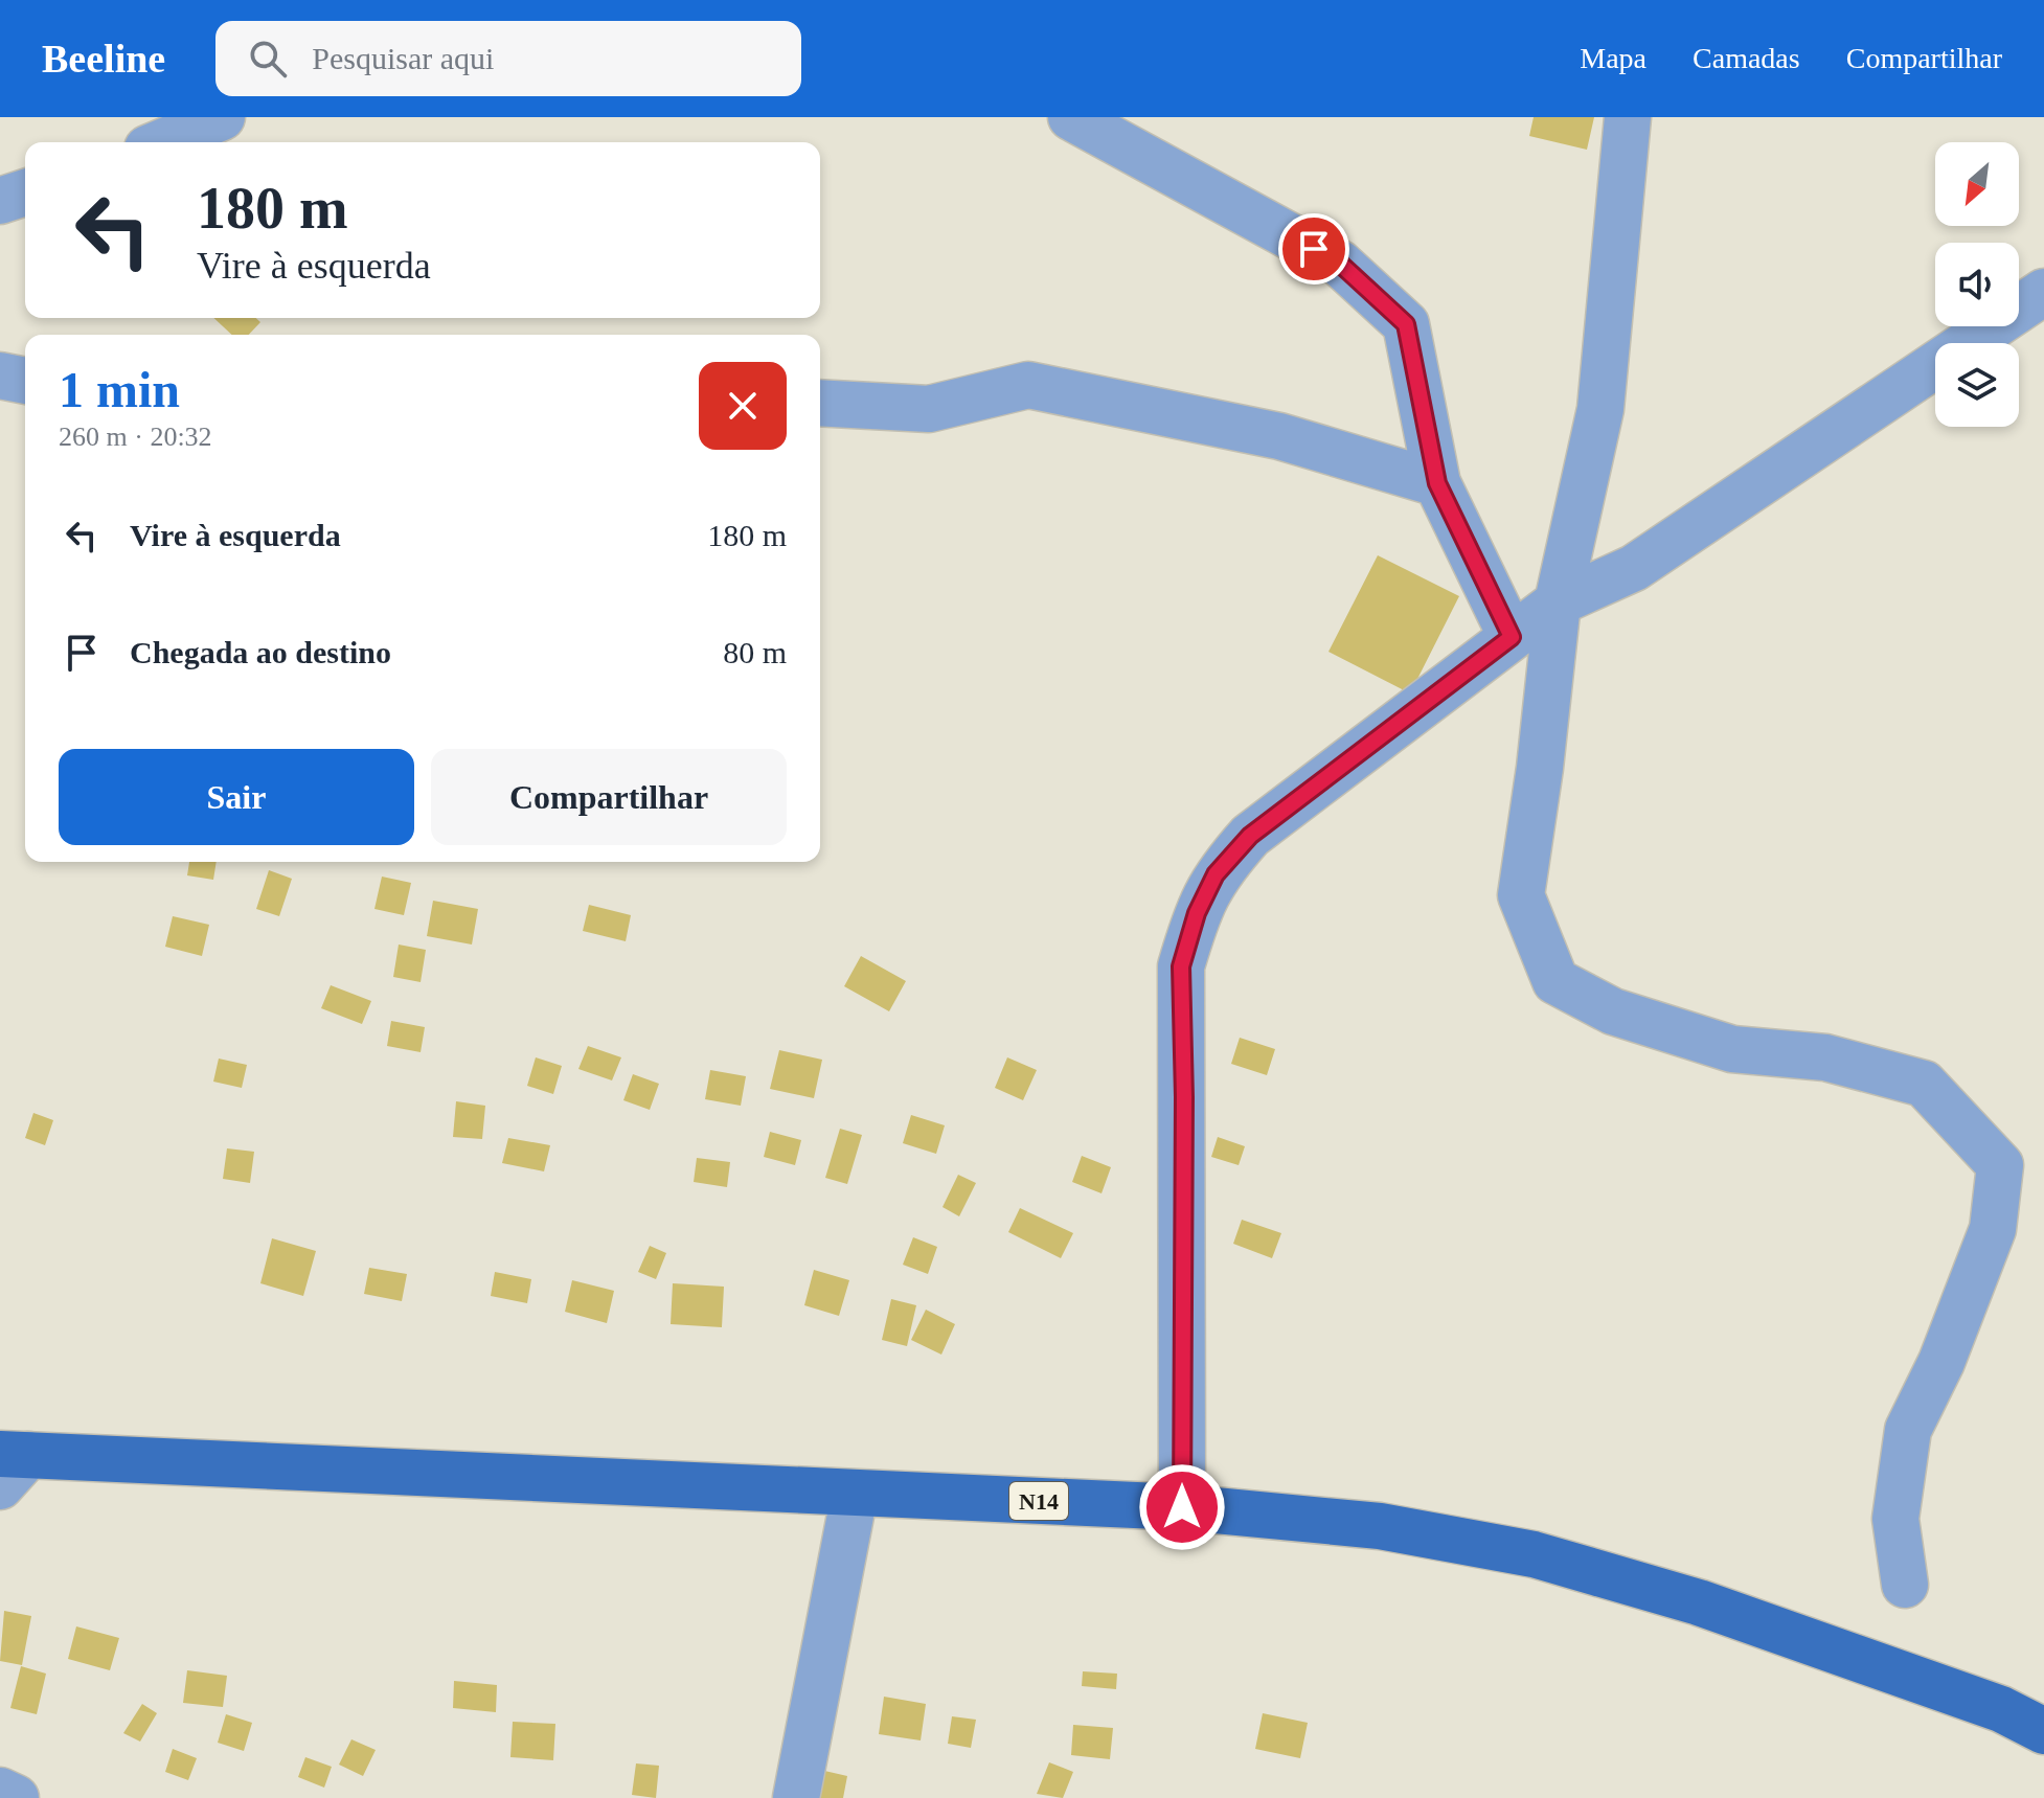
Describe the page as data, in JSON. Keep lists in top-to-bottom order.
{
  "streets": {
    "main road": ["N14"]
  },
  "north": "bottom left",
  "page": {
    "header": "Beeline",
    "search": "Pesquisar aqui",
    "nav": ["Mapa", "Camadas", "Compartilhar"],
    "turn": ["180 m", "Vire à esquerda"],
    "heading": ["1 min", "260 m · 20:32"],
    "list": [
      {
        "name": "Vire à esquerda",
        "value": "180 m"
      },
      {
        "name": "Chegada ao destino",
        "value": "80 m"
      }
    ],
    "buttons": ["Sair", "Compartilhar"]
  }
}
